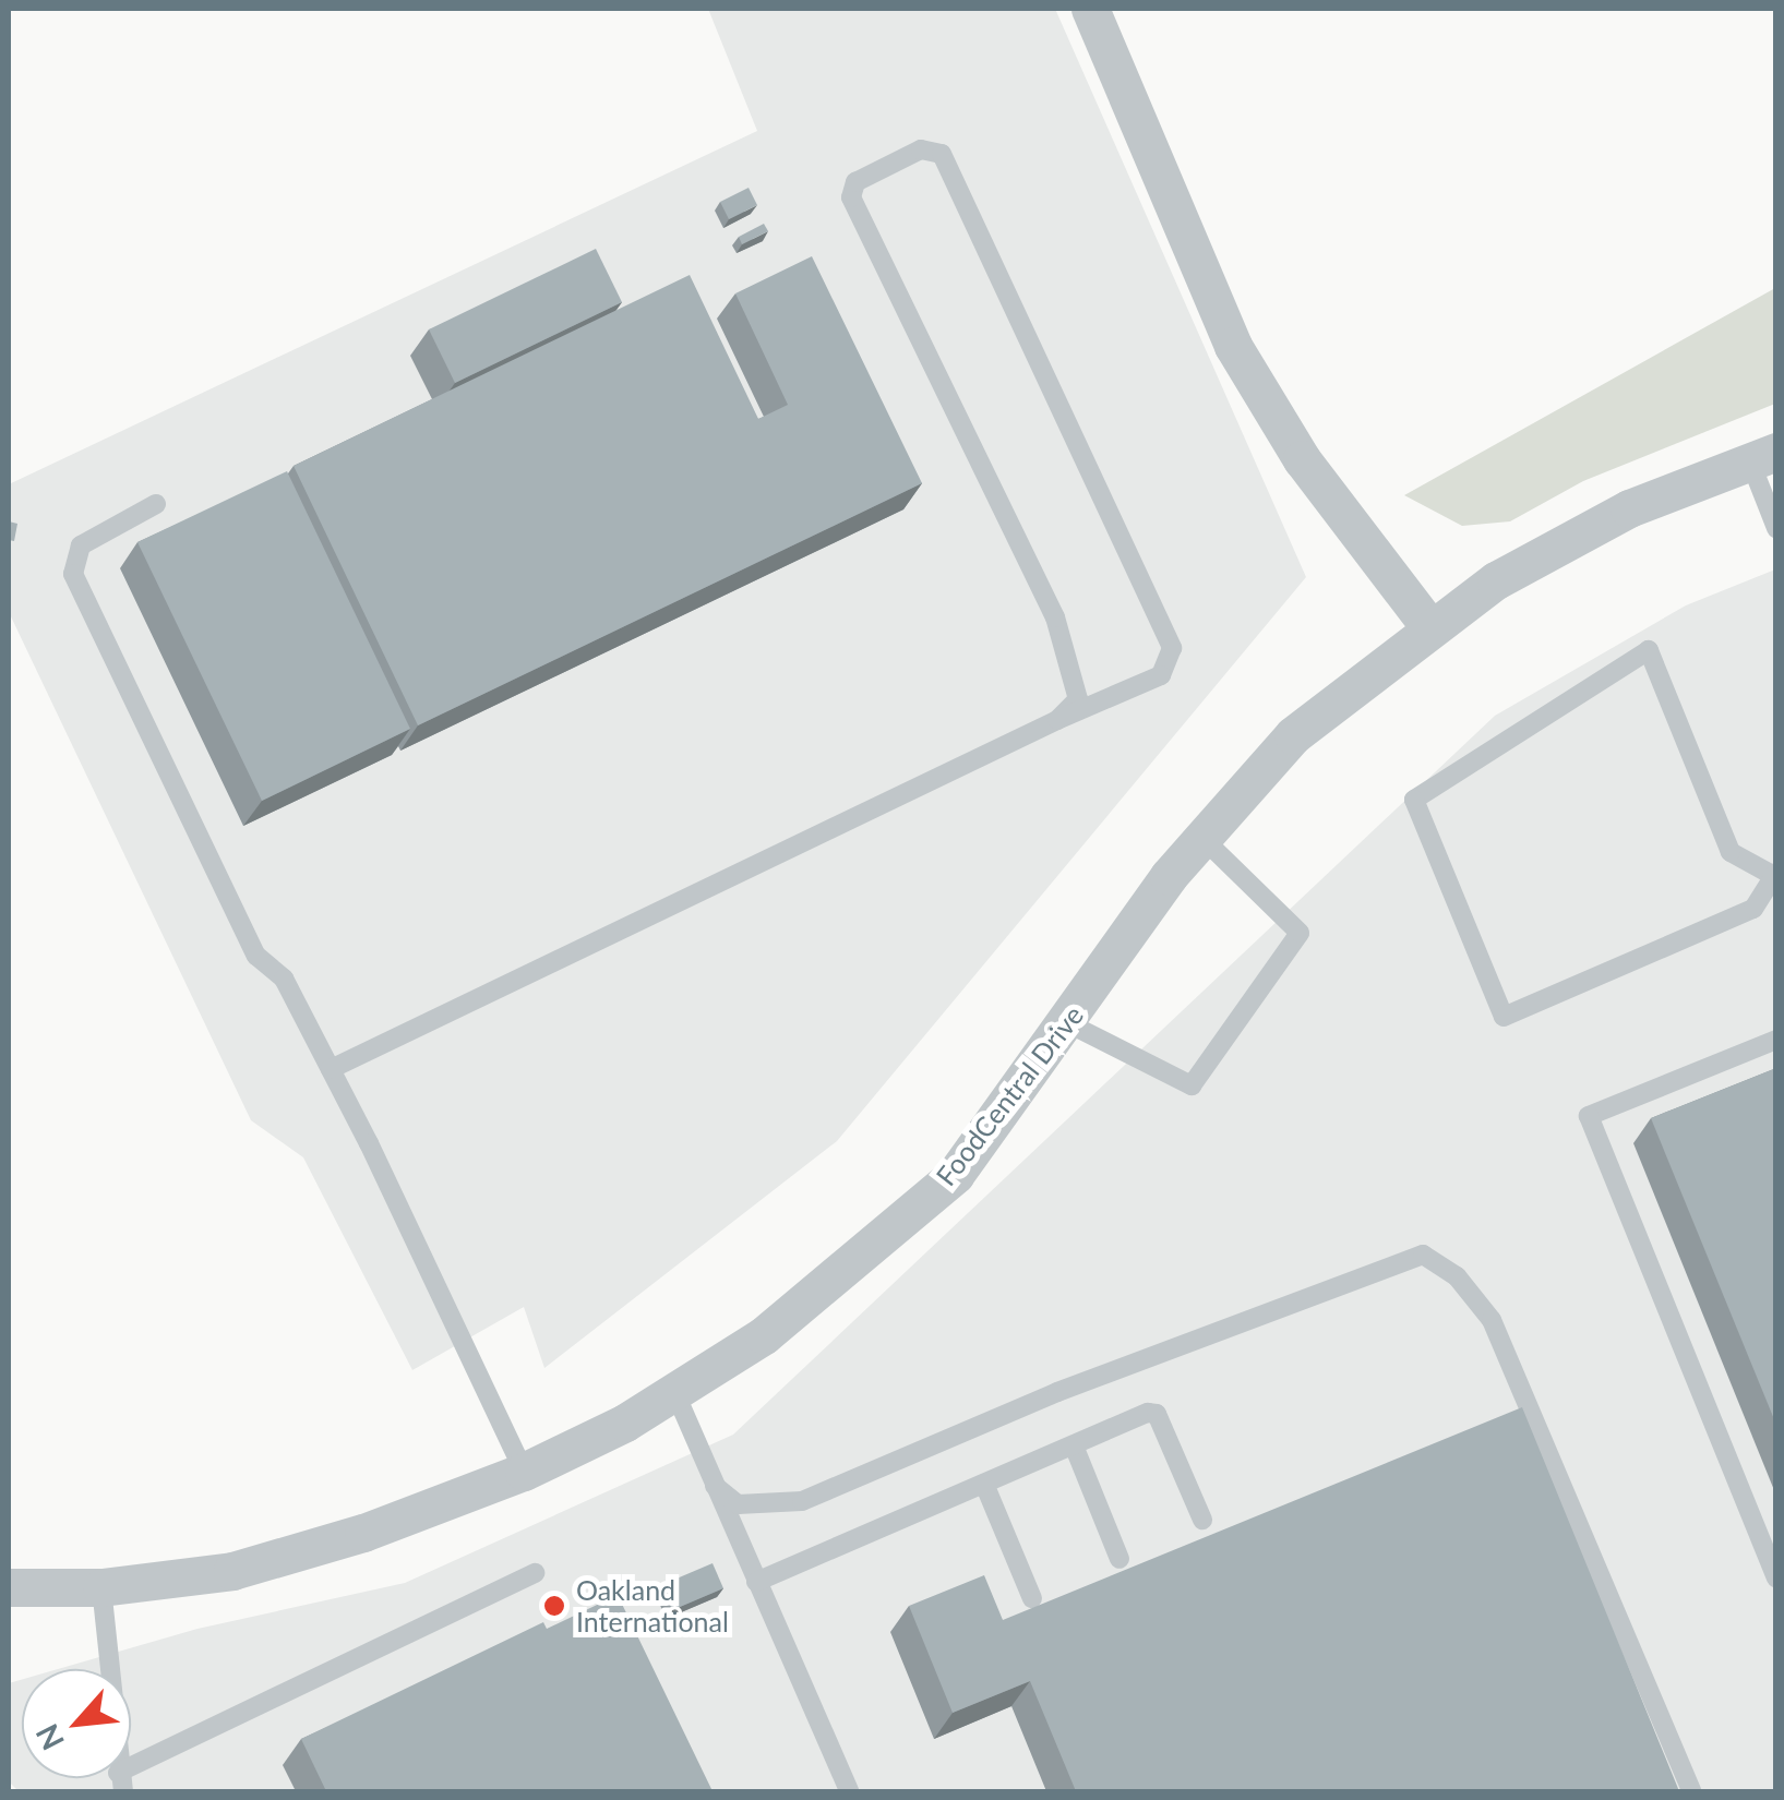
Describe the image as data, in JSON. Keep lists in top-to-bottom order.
{
  "streets": {
    "street": ["FoodCentral Drive"]
  },
  "places": ["Oakland International"],
  "north": "bottom left"
}
